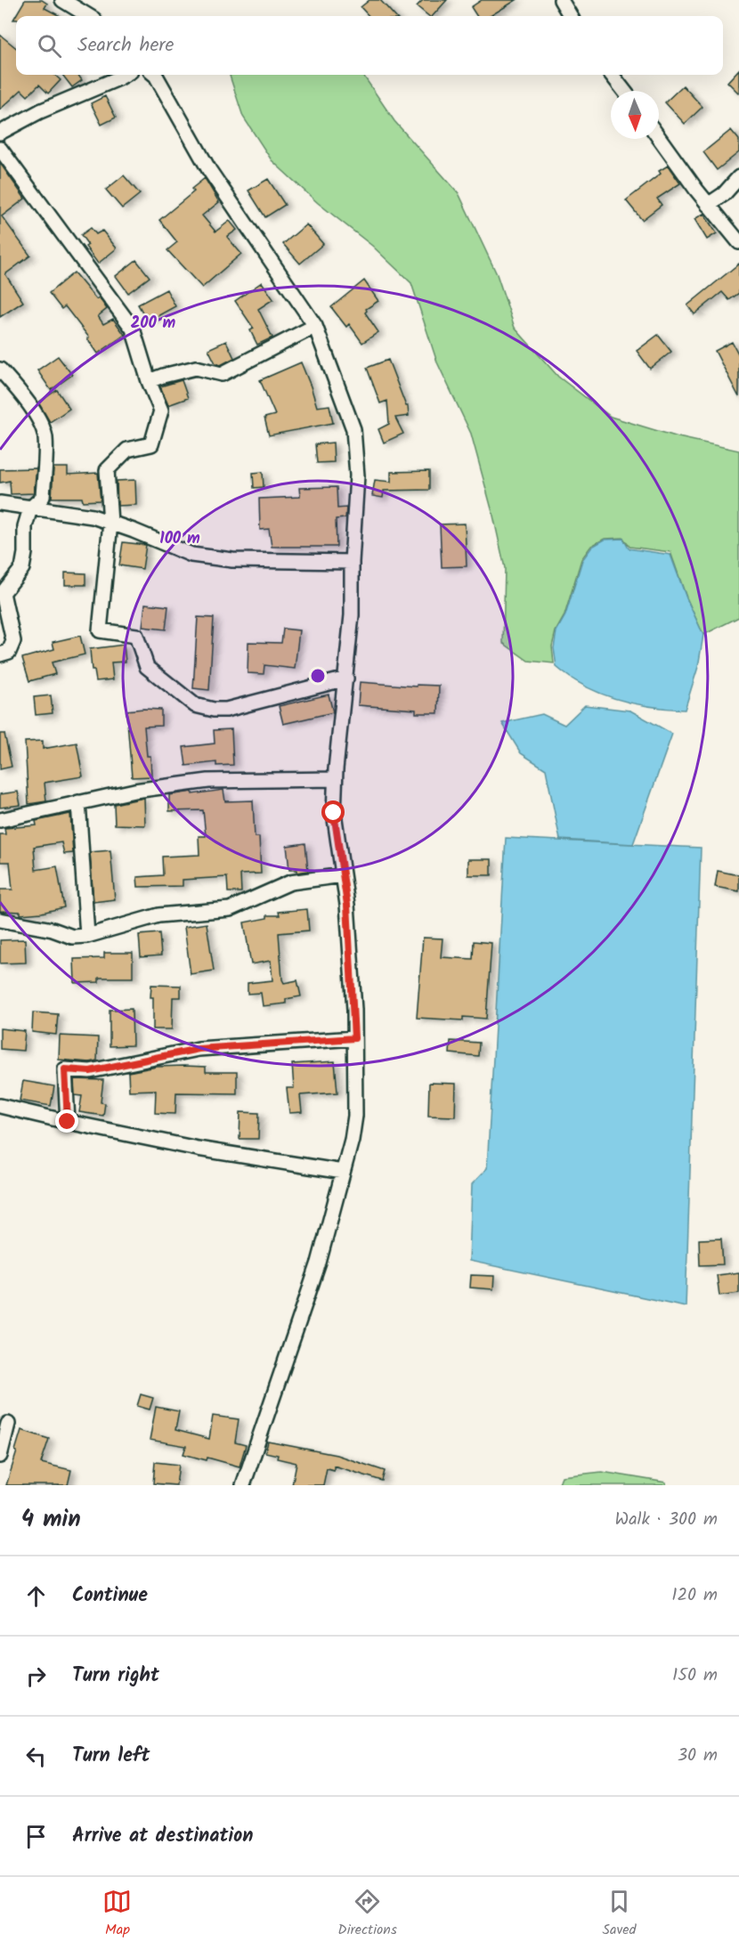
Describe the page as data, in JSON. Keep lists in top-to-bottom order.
{
  "north": "bottom",
  "page": {
    "search": "Search here",
    "heading": ["4 min", "Walk · 300 m"],
    "list": [
      ["Continue", "120 m"],
      ["Turn right", "150 m"],
      ["Turn left", "30 m"],
      "Arrive at destination"
    ],
    "nav": ["Map", "Directions", "Saved"]
  },
  "rings": ["200 m", "100 m"]
}
